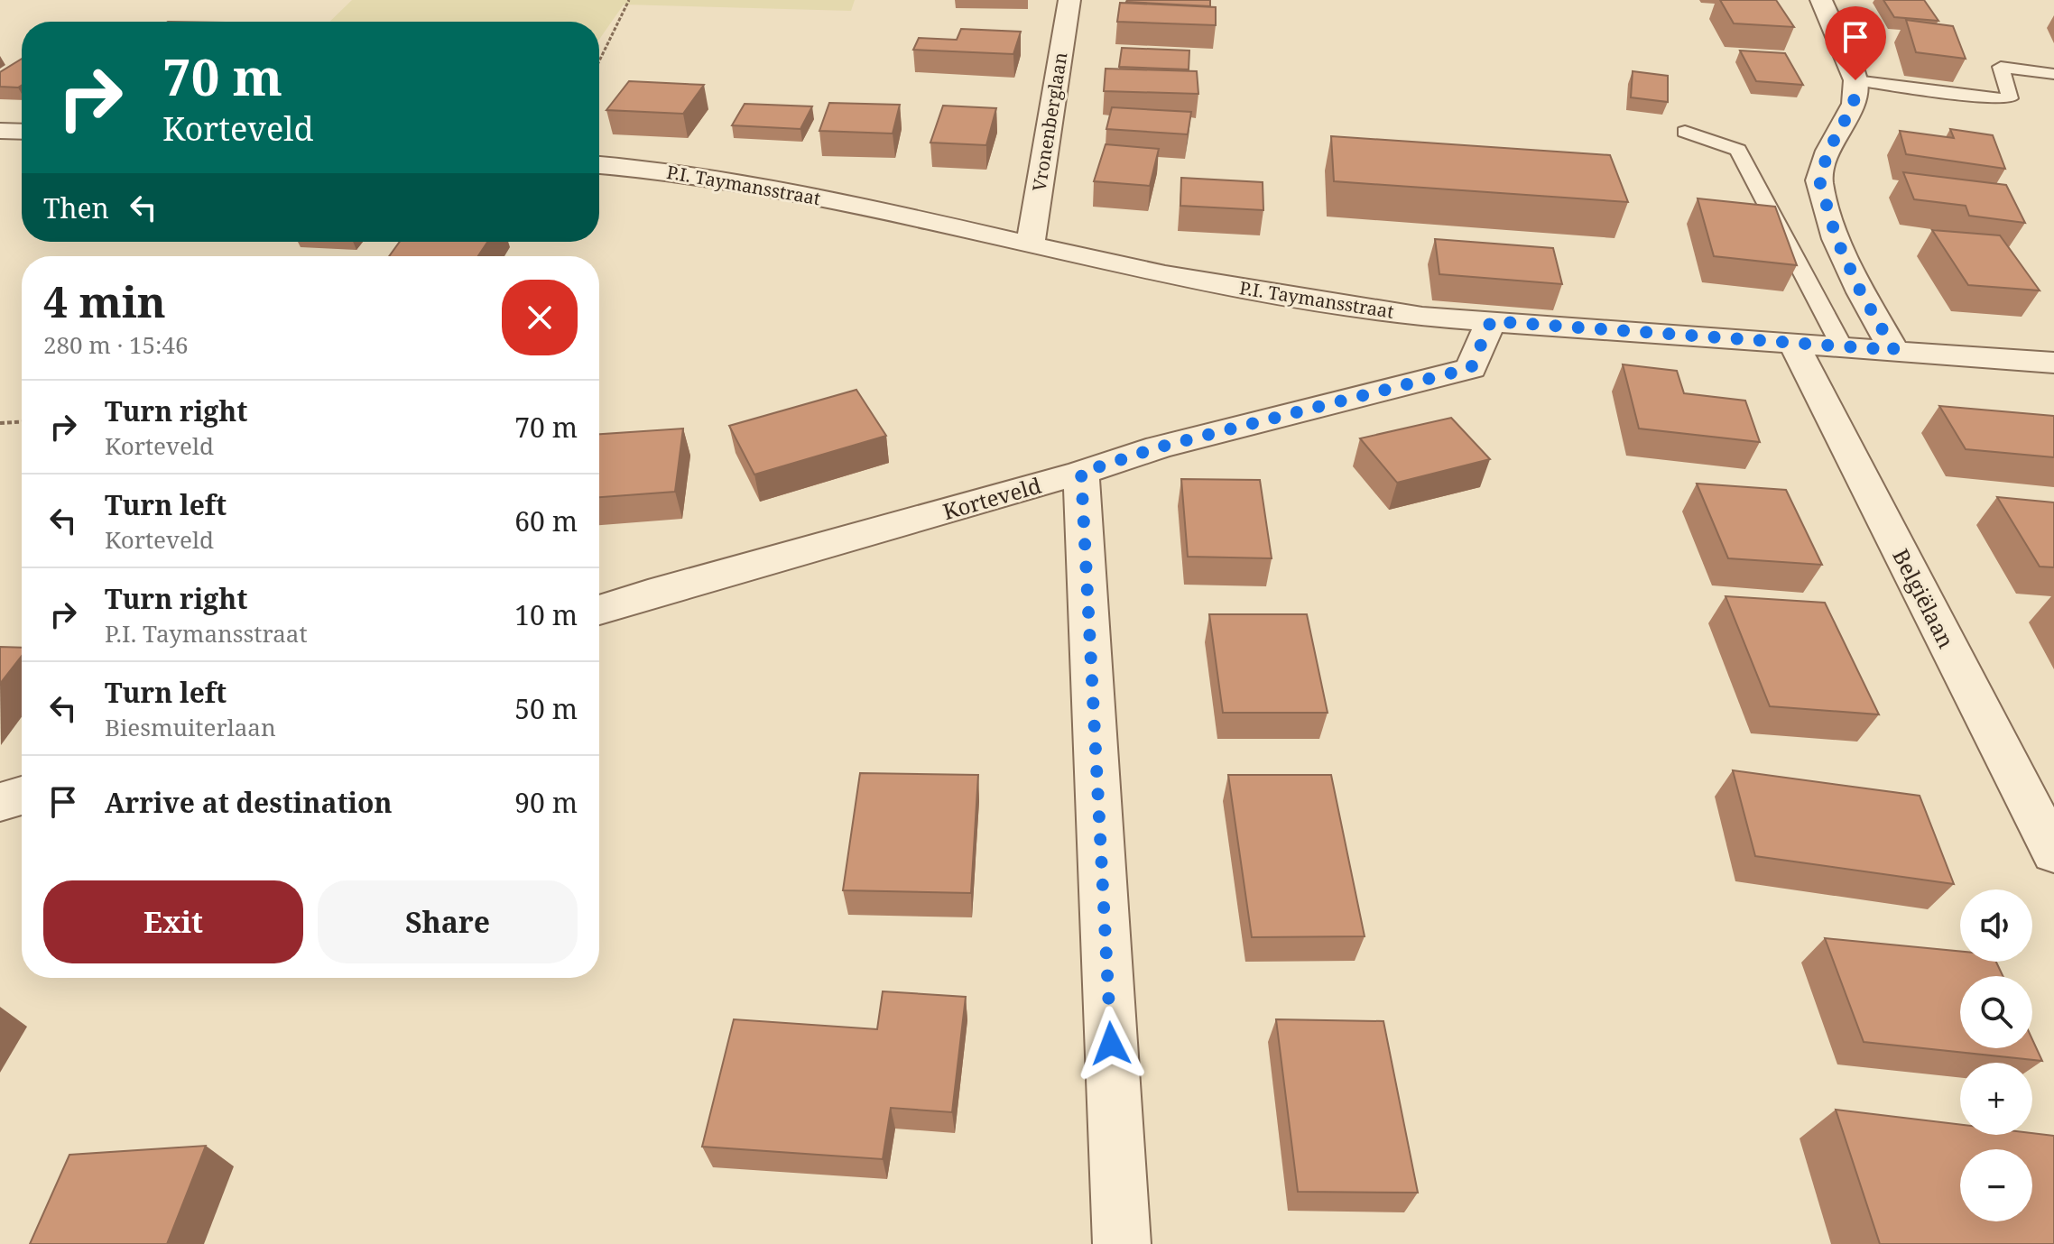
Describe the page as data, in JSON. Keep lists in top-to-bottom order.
{
  "streets": {
    "street": [
      "Vronenberglaan",
      "P.I. Taymansstraat",
      "Korteveld",
      "Belgiëlaan"
    ]
  },
  "crossings": [
    ["Vronenberglaan", "P.I. Taymansstraat"],
    ["P.I. Taymansstraat", "Korteveld"],
    ["P.I. Taymansstraat", "Belgiëlaan"]
  ],
  "page": {
    "turn": ["70 m", "Korteveld"],
    "then": "Then",
    "heading": ["4 min", "280 m · 15:46"],
    "list": [
      {
        "name": "Turn right",
        "note": "Korteveld",
        "value": "70 m"
      },
      {
        "name": "Turn left",
        "note": "Korteveld",
        "value": "60 m"
      },
      {
        "name": "Turn right",
        "note": "P.I. Taymansstraat",
        "value": "10 m"
      },
      {
        "name": "Turn left",
        "note": "Biesmuiterlaan",
        "value": "50 m"
      },
      {
        "name": "Arrive at destination",
        "value": "90 m"
      }
    ],
    "buttons": ["Exit", "Share"],
    "map_buttons": ["+", "−"]
  }
}
